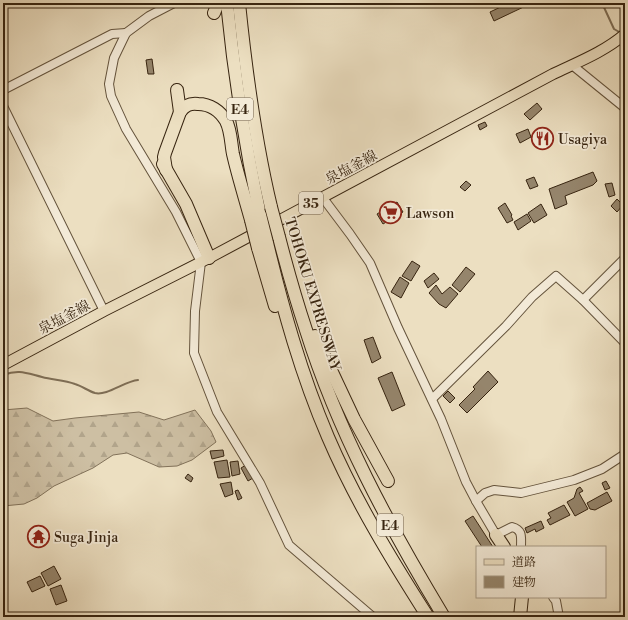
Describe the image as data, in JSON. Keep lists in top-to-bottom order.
{
  "streets": {
    "highway": ["E4", "TOHOKU EXPRESSWAY"],
    "main road": ["泉塩釜線", "35"]
  },
  "places": {
    "restaurant": ["Usagiya"],
    "supermarket": ["Lawson"],
    "temple": ["Suga Jinja"]
  },
  "legend": ["道路", "建物"]
}
